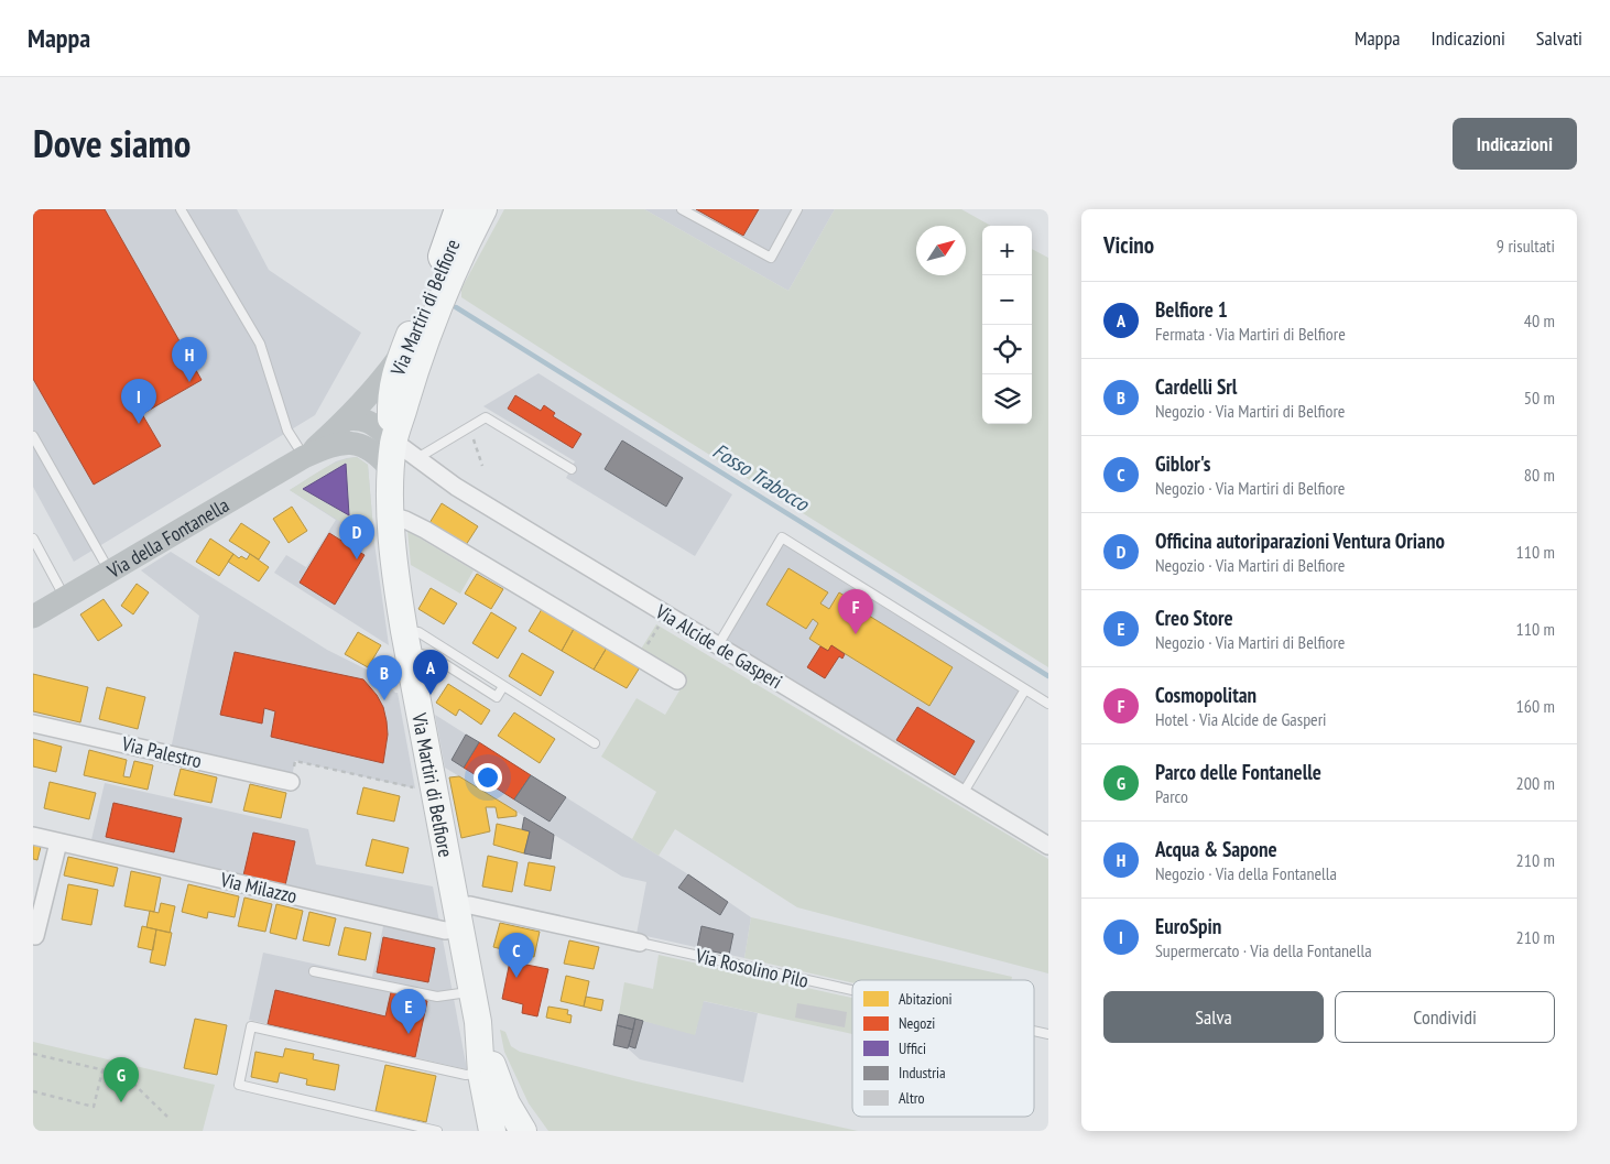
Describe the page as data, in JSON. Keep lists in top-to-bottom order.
{
  "streets": {
    "main road": ["Via Martiri di Belfiore"],
    "street": [
      "Via della Fontanella",
      "Via Alcide de Gasperi",
      "Via Palestro",
      "Via Milazzo",
      "Via Rosolino Pilo"
    ]
  },
  "crossings": [
    ["Via Martiri di Belfiore", "Via Alcide de Gasperi"],
    ["Via Martiri di Belfiore", "Via Milazzo"],
    ["Via Martiri di Belfiore", "Via Rosolino Pilo"],
    ["Via Milazzo", "Via Rosolino Pilo"]
  ],
  "water": ["Fosso Trabocco"],
  "legend": [
    "Abitazioni",
    "Negozi",
    "Uffici",
    "Industria",
    "Altro"
  ],
  "north": "top right",
  "page": {
    "header": "Mappa",
    "nav": ["Mappa", "Indicazioni", "Salvati"],
    "title": "Dove siamo",
    "buttons": [
      "Indicazioni",
      ["Salva", "Condividi"]
    ],
    "heading": ["Vicino", "9 risultati"],
    "map_buttons": ["+", "−"],
    "list": [
      {
        "mark": "A",
        "name": "Belfiore 1",
        "note": "Fermata · Via Martiri di Belfiore",
        "value": "40 m"
      },
      {
        "mark": "B",
        "name": "Cardelli Srl",
        "note": "Negozio · Via Martiri di Belfiore",
        "value": "50 m"
      },
      {
        "mark": "C",
        "name": "Giblor's",
        "note": "Negozio · Via Martiri di Belfiore",
        "value": "80 m"
      },
      {
        "mark": "D",
        "name": "Officina autoriparazioni Ventura Oriano",
        "note": "Negozio · Via Martiri di Belfiore",
        "value": "110 m"
      },
      {
        "mark": "E",
        "name": "Creo Store",
        "note": "Negozio · Via Martiri di Belfiore",
        "value": "110 m"
      },
      {
        "mark": "F",
        "name": "Cosmopolitan",
        "note": "Hotel · Via Alcide de Gasperi",
        "value": "160 m"
      },
      {
        "mark": "G",
        "name": "Parco delle Fontanelle",
        "note": "Parco",
        "value": "200 m"
      },
      {
        "mark": "H",
        "name": "Acqua & Sapone",
        "note": "Negozio · Via della Fontanella",
        "value": "210 m"
      },
      {
        "mark": "I",
        "name": "EuroSpin",
        "note": "Supermercato · Via della Fontanella",
        "value": "210 m"
      }
    ],
    "pins": [
      "H",
      "I",
      "D",
      "F",
      "A",
      "B",
      "C",
      "E",
      "G"
    ]
  }
}
